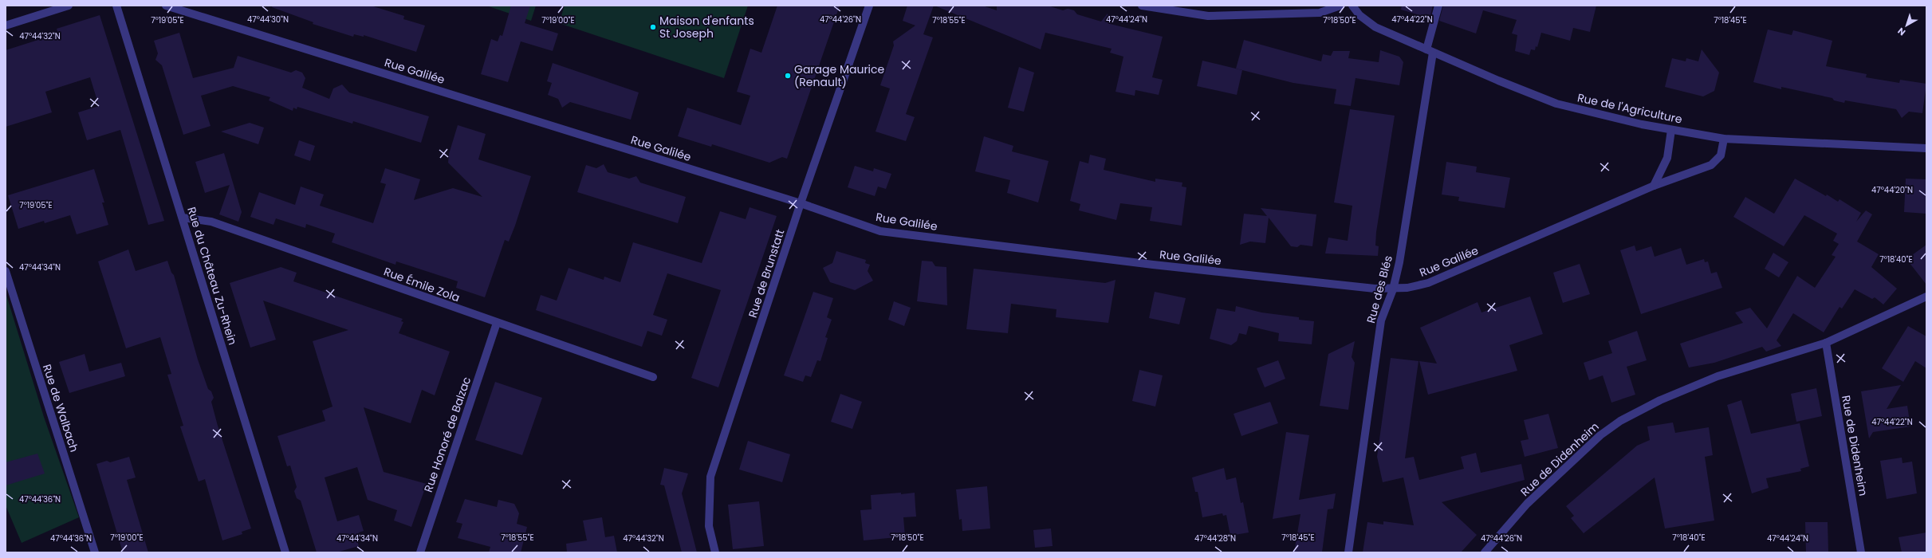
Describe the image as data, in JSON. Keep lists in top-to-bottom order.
{
  "streets": {
    "street": [
      "Rue Galilée",
      "Rue de l'Agriculture",
      "Rue de Brunstatt",
      "Rue du Château Zu-Rhein",
      "Rue Émile Zola",
      "Rue des Blés",
      "Rue de Walbach",
      "Rue Honoré de Balzac",
      "Rue de Didenheim"
    ]
  },
  "crossings": [
    ["Rue Galilée", "Rue de l'Agriculture"],
    ["Rue Galilée", "Rue de Brunstatt"],
    ["Rue Galilée", "Rue des Blés"],
    ["Rue de l'Agriculture", "Rue des Blés"],
    ["Rue du Château Zu-Rhein", "Rue Émile Zola"],
    ["Rue Émile Zola", "Rue Honoré de Balzac"]
  ],
  "places": ["Maison d'enfants St Joseph", "Garage Maurice (Renault)"],
  "north": "bottom left",
  "coordinates": [
    "47°44'30\"N",
    "47°44'26\"N",
    "47°44'24\"N",
    "47°44'22\"N",
    "7°19'05\"E",
    "7°19'00\"E",
    "7°18'55\"E",
    "7°18'50\"E",
    "7°18'45\"E",
    "47°44'32\"N",
    "47°44'20\"N",
    "7°18'40\"E",
    "47°44'34\"N",
    "47°44'36\"N",
    "47°44'28\"N"
  ]
}
